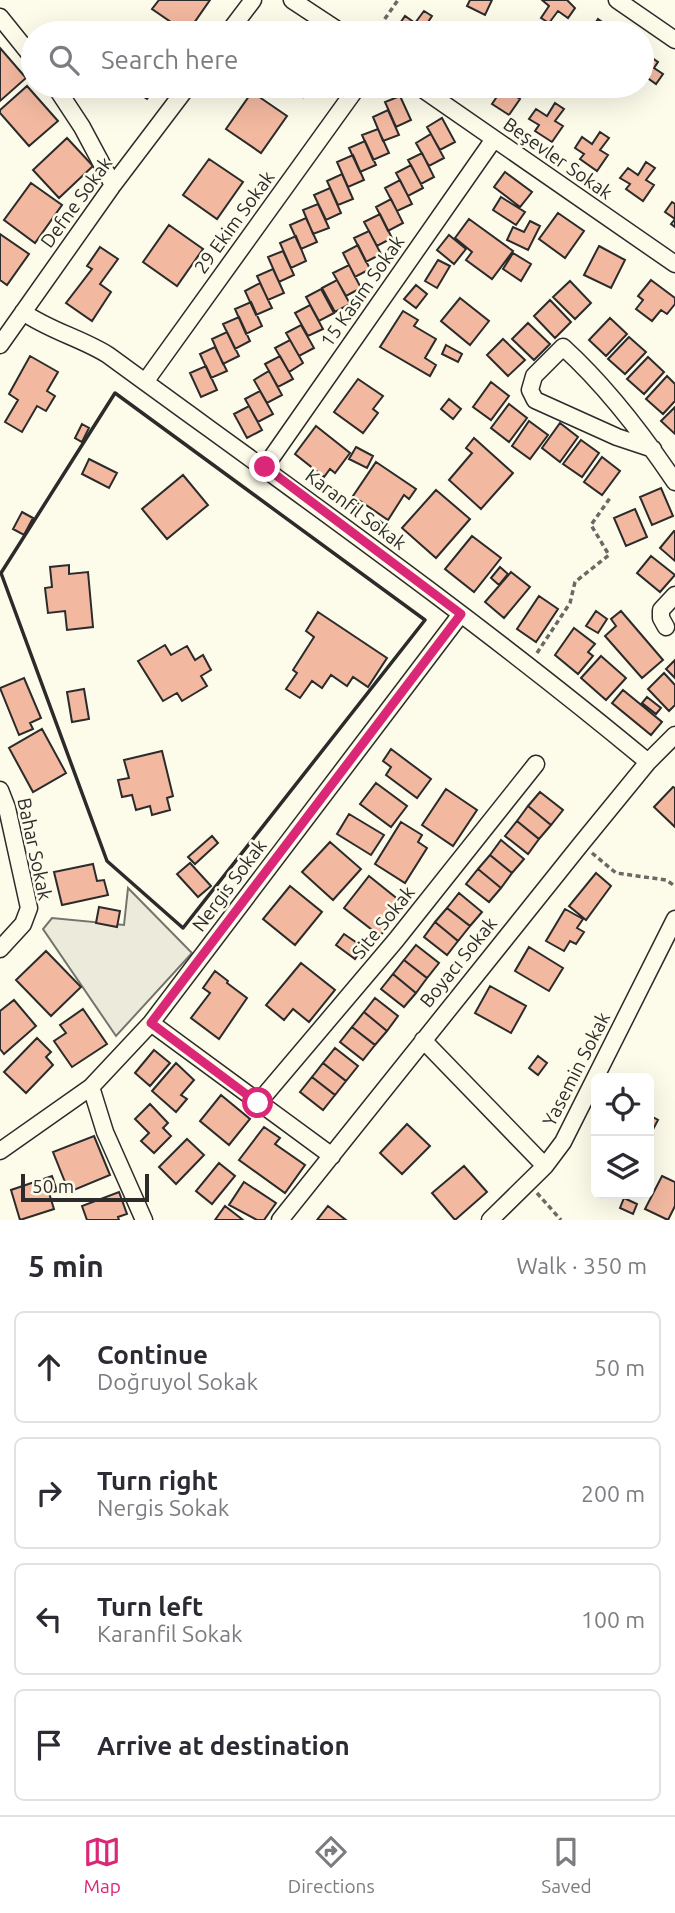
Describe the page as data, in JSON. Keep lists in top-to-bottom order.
{
  "streets": {
    "street": [
      "Beşevler Sokak",
      "Defne Sokak",
      "29 Ekim Sokak",
      "15 Kasım Sokak",
      "Karanfil Sokak",
      "Bahar Sokak",
      "Nergis Sokak",
      "Site Sokak",
      "Boyacı Sokak",
      "Yasemin Sokak"
    ]
  },
  "crossings": [
    ["Beşevler Sokak", "15 Kasım Sokak"],
    ["Defne Sokak", "Karanfil Sokak"],
    ["29 Ekim Sokak", "Karanfil Sokak"],
    ["15 Kasım Sokak", "Karanfil Sokak"],
    ["Karanfil Sokak", "Nergis Sokak"],
    ["Karanfil Sokak", "Boyacı Sokak"]
  ],
  "scale_bar": "50 m",
  "page": {
    "search": "Search here",
    "scale": "50 m",
    "heading": ["5 min", "Walk · 350 m"],
    "list": [
      ["Continue", "Doğruyol Sokak", "50 m"],
      ["Turn right", "Nergis Sokak", "200 m"],
      ["Turn left", "Karanfil Sokak", "100 m"],
      "Arrive at destination"
    ],
    "nav": ["Map", "Directions", "Saved"]
  }
}
